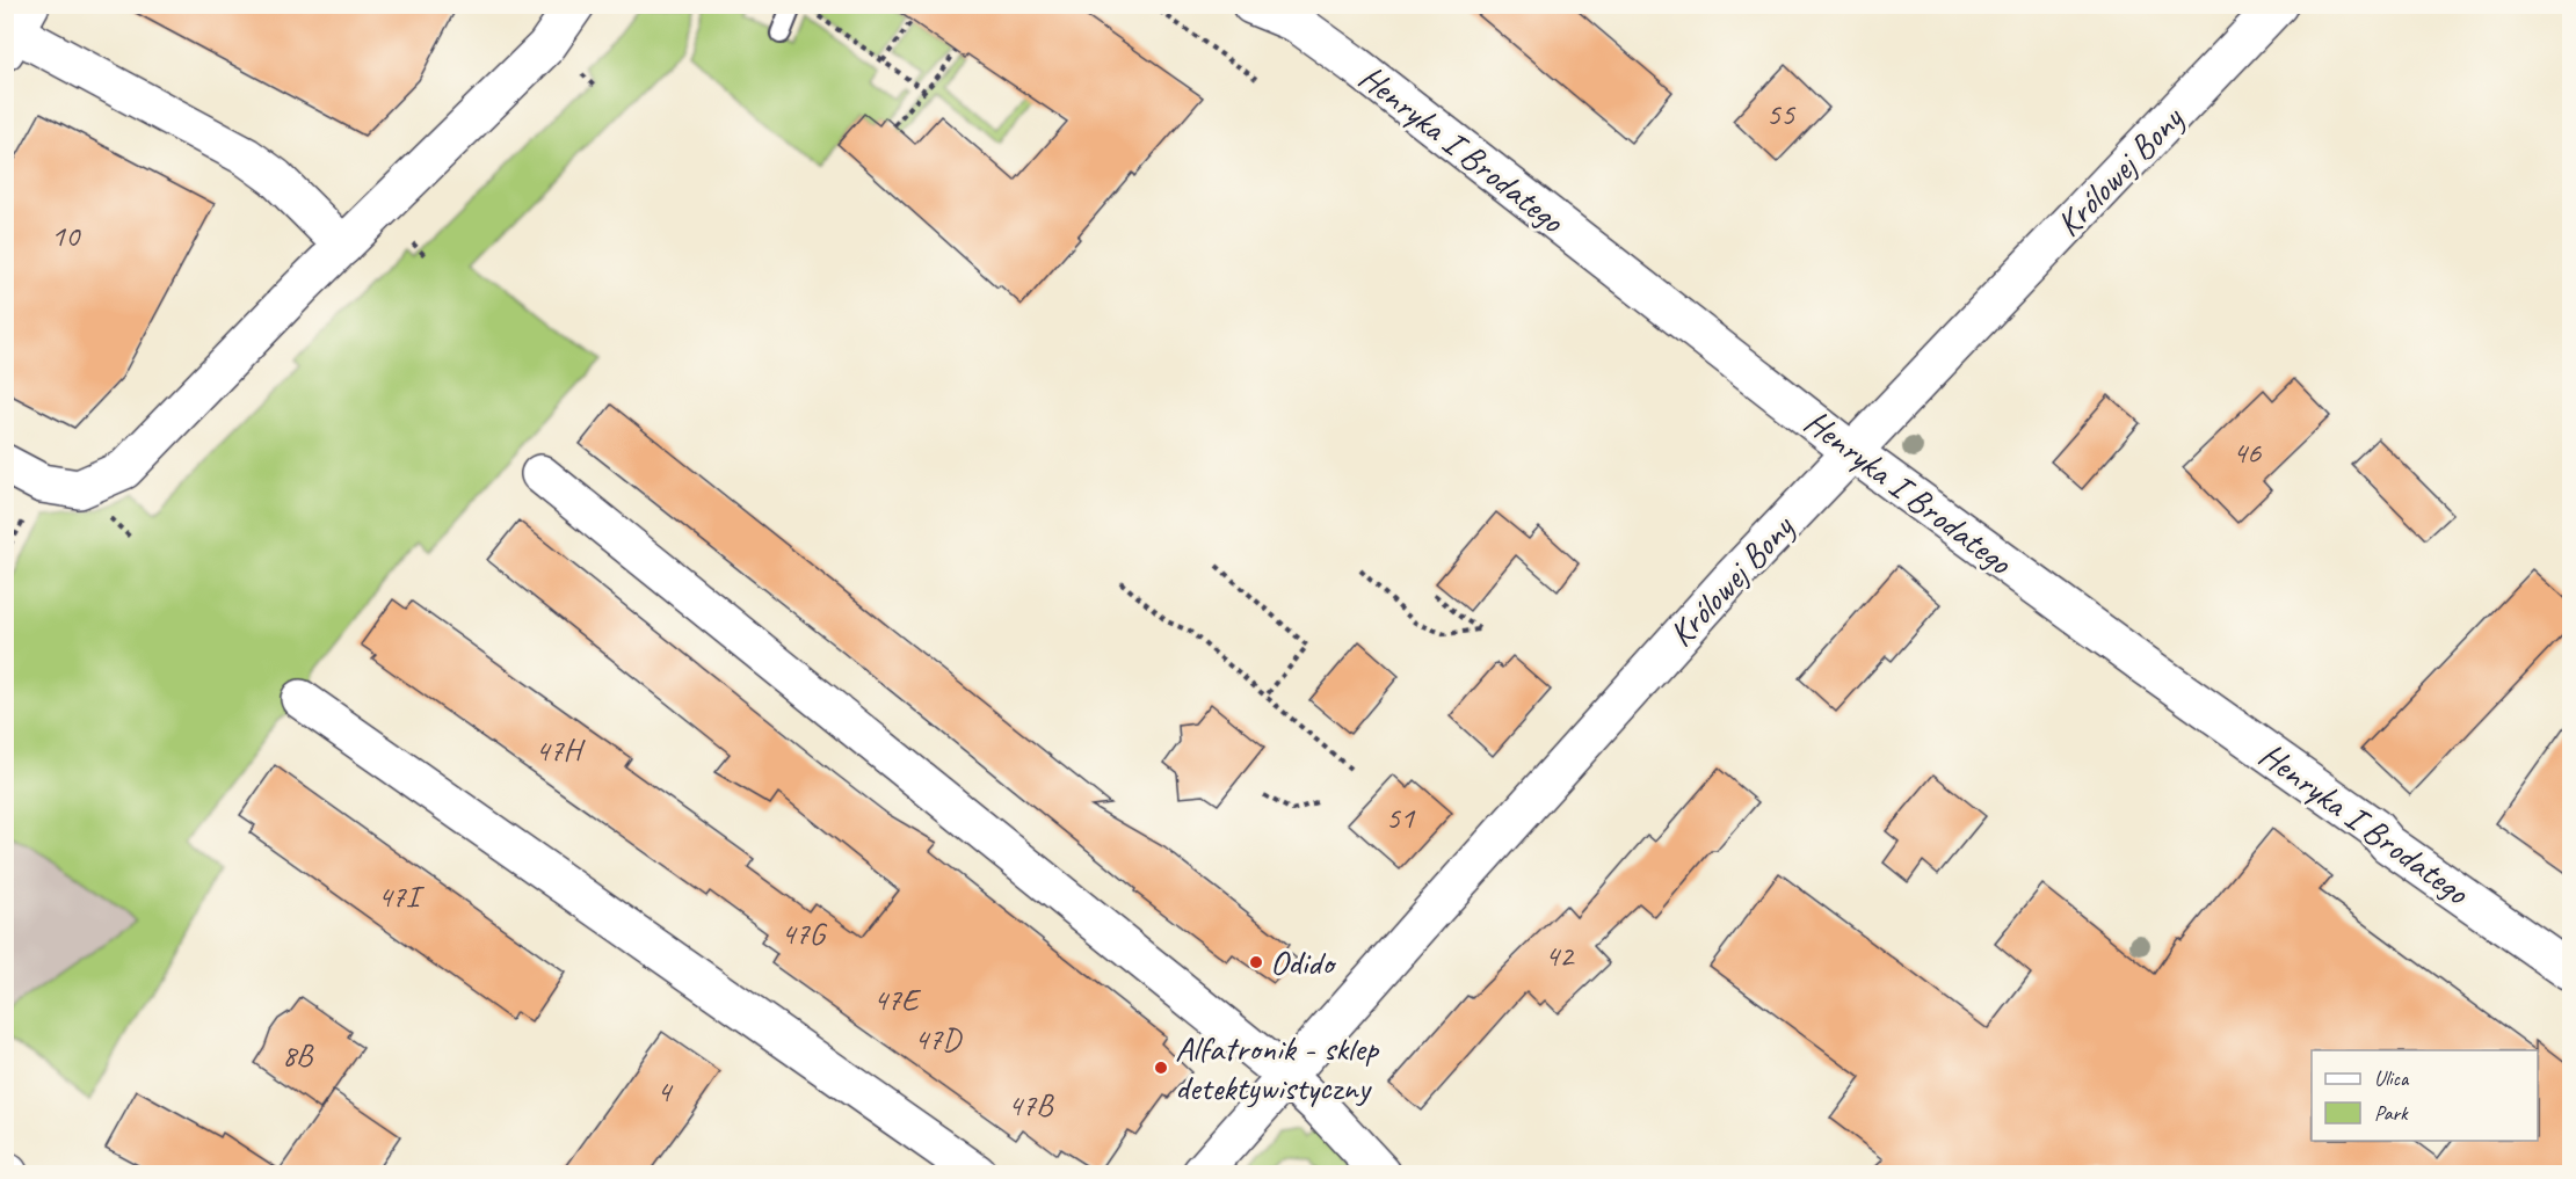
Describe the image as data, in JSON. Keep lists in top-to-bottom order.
{
  "streets": {
    "street": ["Henryka I Brodatego", "Królowej Bony"]
  },
  "crossings": [
    ["Henryka I Brodatego", "Królowej Bony"]
  ],
  "places": ["Odido", "Alfatronik - sklep detektywistyczny"],
  "house_numbers": [
    "55",
    "10",
    "46",
    "47H",
    "51",
    "47I",
    "47G",
    "42",
    "47E",
    "47D",
    "8B",
    "4",
    "47B"
  ],
  "legend": ["Ulica", "Park"]
}
